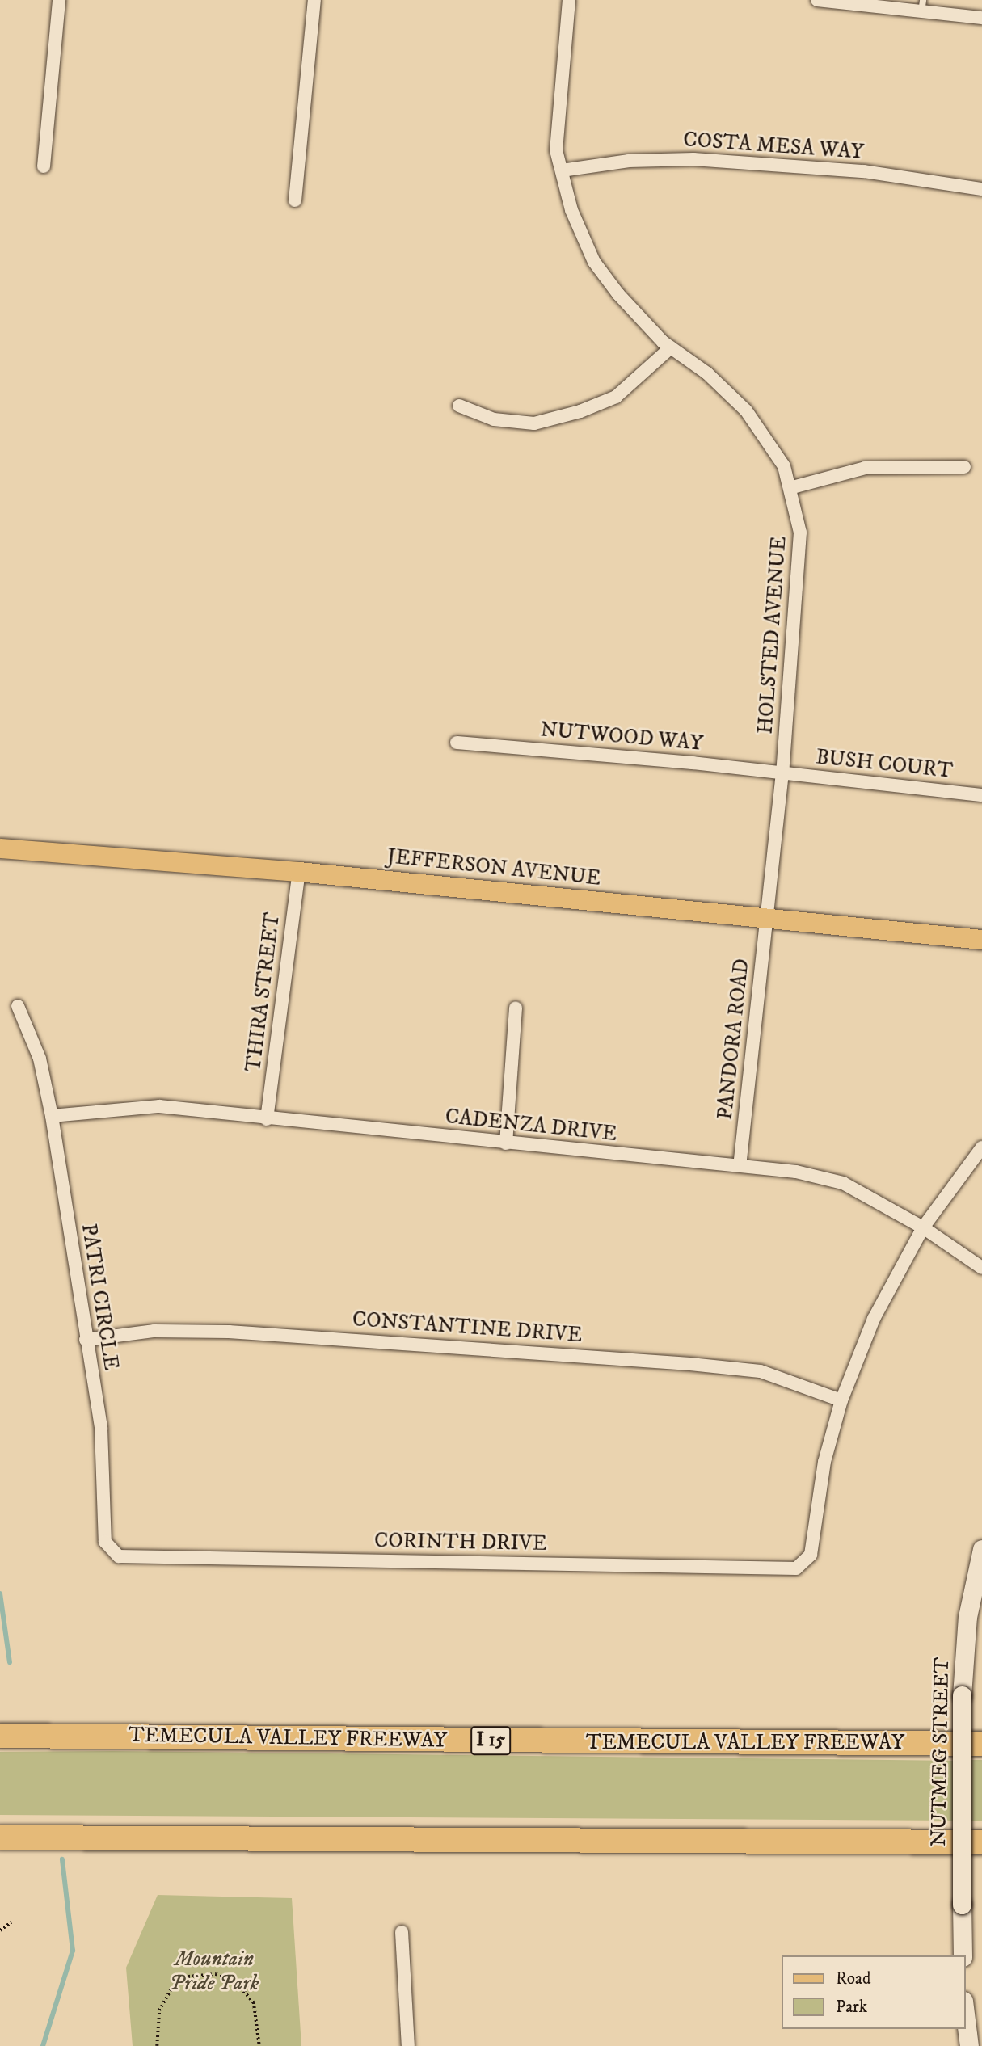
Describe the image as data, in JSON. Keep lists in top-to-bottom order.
{
  "streets": {
    "highway": ["TEMECULA VALLEY FREEWAY", "I 15"],
    "main road": ["JEFFERSON AVENUE", "NUTMEG STREET"],
    "street": [
      "COSTA MESA WAY",
      "HOLSTED AVENUE",
      "NUTWOOD WAY",
      "BUSH COURT",
      "THIRA STREET",
      "PANDORA ROAD",
      "CADENZA DRIVE",
      "PATRI CIRCLE",
      "CONSTANTINE DRIVE",
      "CORINTH DRIVE"
    ]
  },
  "crossings": [
    ["COSTA MESA WAY", "HOLSTED AVENUE"],
    ["HOLSTED AVENUE", "NUTWOOD WAY"],
    ["HOLSTED AVENUE", "BUSH COURT"],
    ["HOLSTED AVENUE", "JEFFERSON AVENUE"],
    ["HOLSTED AVENUE", "PANDORA ROAD"],
    ["NUTWOOD WAY", "BUSH COURT"],
    ["JEFFERSON AVENUE", "THIRA STREET"],
    ["JEFFERSON AVENUE", "PANDORA ROAD"],
    ["THIRA STREET", "CADENZA DRIVE"],
    ["PANDORA ROAD", "CADENZA DRIVE"],
    ["CADENZA DRIVE", "PATRI CIRCLE"],
    ["CADENZA DRIVE", "CORINTH DRIVE"],
    ["PATRI CIRCLE", "CONSTANTINE DRIVE"],
    ["PATRI CIRCLE", "CORINTH DRIVE"],
    ["CONSTANTINE DRIVE", "CORINTH DRIVE"]
  ],
  "parks": ["Mountain Pride Park"],
  "legend": ["Road", "Park"]
}
